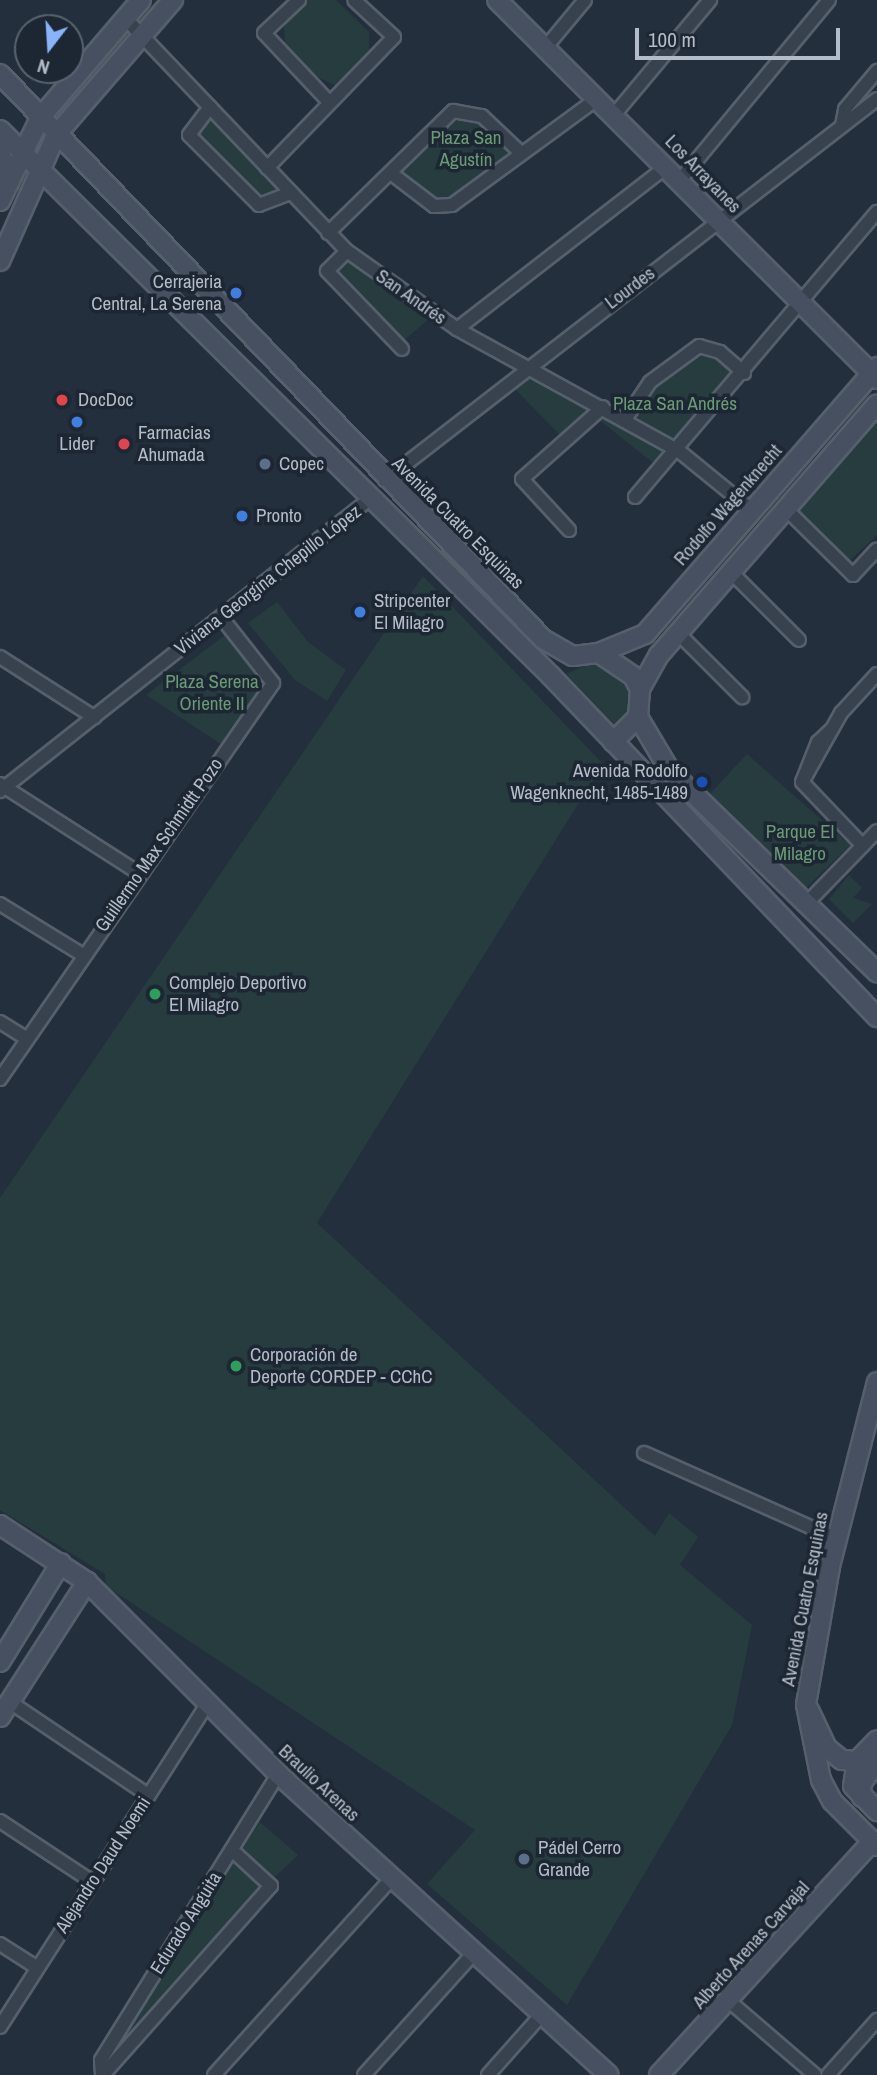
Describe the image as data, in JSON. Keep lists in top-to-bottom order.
{
  "streets": {
    "main road": [
      "Los Arrayanes",
      "Rodolfo Wagenknecht",
      "Avenida Cuatro Esquinas",
      "Braulio Arenas",
      "Alberto Arenas Carvajal"
    ],
    "street": [
      "Lourdes",
      "San Andrés",
      "Viviana Georgina Chepillo López",
      "Guillermo Max Schmidtt Pozo",
      "Alejandro Daud Noemi",
      "Edurado Anguita"
    ]
  },
  "crossings": [
    ["Los Arrayanes", "Lourdes"],
    ["Los Arrayanes", "Rodolfo Wagenknecht"],
    ["Lourdes", "San Andrés"],
    ["Lourdes", "Avenida Cuatro Esquinas"],
    ["San Andrés", "Rodolfo Wagenknecht"],
    ["Avenida Cuatro Esquinas", "Alberto Arenas Carvajal"],
    ["Viviana Georgina Chepillo López", "Guillermo Max Schmidtt Pozo"],
    ["Braulio Arenas", "Alejandro Daud Noemi"],
    ["Braulio Arenas", "Edurado Anguita"]
  ],
  "parks": [
    "Plaza San Agustín",
    "Plaza San Andrés",
    "Plaza Serena Oriente II",
    "Parque El Milagro"
  ],
  "places": [
    "Cerrajeria Central, La Serena",
    "DocDoc",
    "Lider",
    "Farmacias Ahumada",
    "Copec",
    "Pronto",
    "Stripcenter El Milagro",
    "Avenida Rodolfo Wagenknecht, 1485-1489",
    "Complejo Deportivo El Milagro",
    "Corporación de Deporte CORDEP - CChC",
    "Pádel Cerro Grande"
  ],
  "scale_bar": "100 m",
  "north": "bottom"
}
